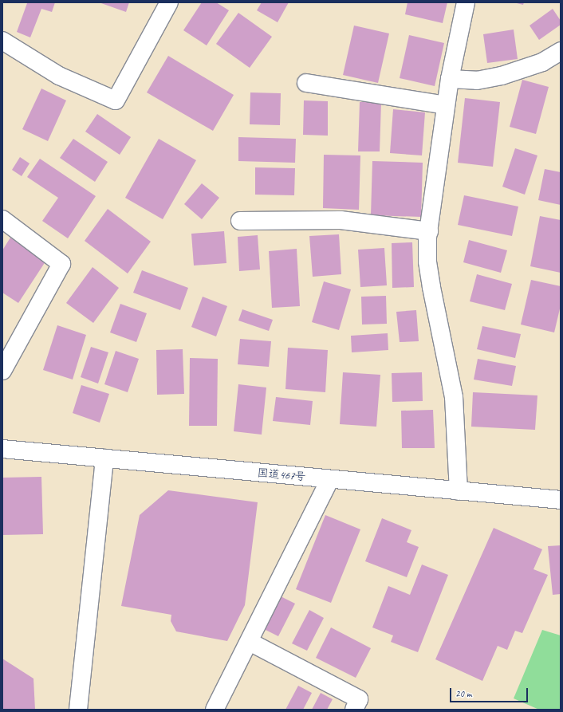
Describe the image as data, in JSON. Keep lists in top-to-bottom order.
{
  "streets": {
    "main road": ["国道467号"]
  },
  "scale_bar": "20 m"
}
